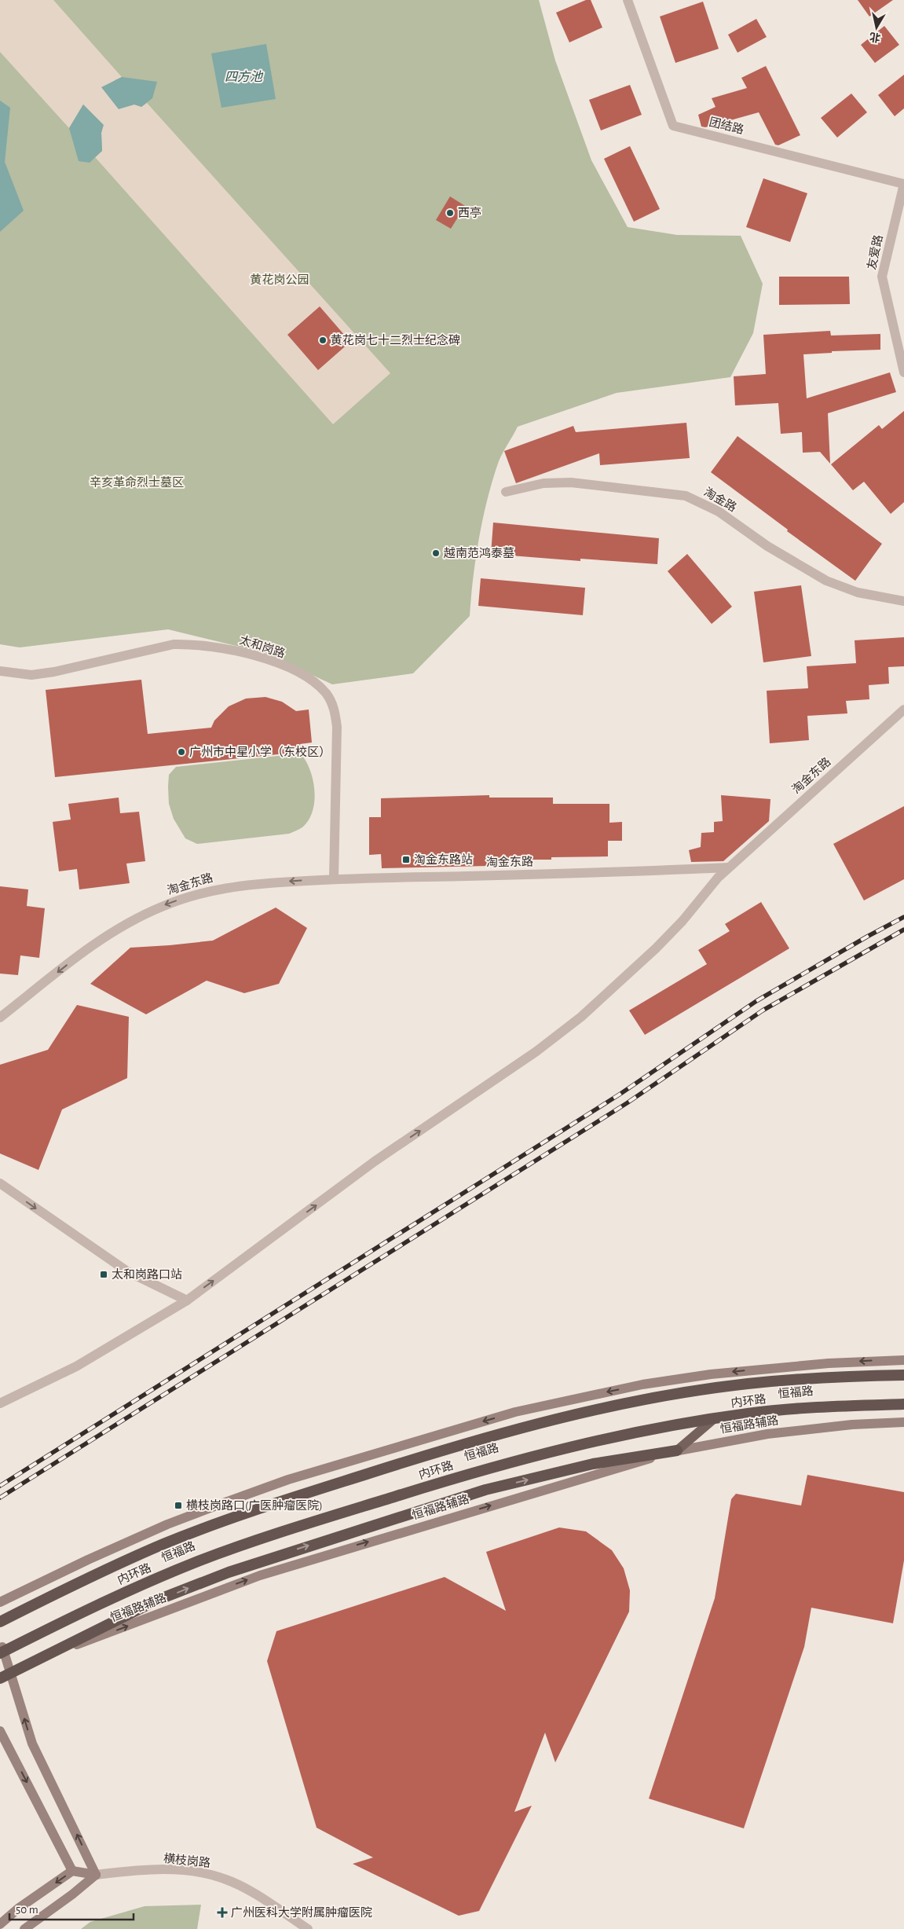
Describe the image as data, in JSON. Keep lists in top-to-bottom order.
{
  "streets": {
    "highway": ["内环路"],
    "main road": ["恒福路", "恒福路辅路", "横枝岗路"],
    "street": [
      "团结路",
      "友爱路",
      "淘金路",
      "太和岗路",
      "淘金东路"
    ]
  },
  "crossings": [
    ["团结路", "友爱路"],
    ["太和岗路", "淘金东路"],
    ["恒福路", "内环路"]
  ],
  "one_way": ["淘金东路"],
  "water": ["四方池"],
  "parks": ["黄花岗公园", "辛亥革命烈士墓区"],
  "places": {
    "other": [
      "西亭",
      "黄花岗七十二烈士纪念碑",
      "越南范鸿泰墓",
      "广州市中星小学（东校区）"
    ],
    "transit": ["淘金东路站", "太和岗路口站", "横枝岗路口(广医肿瘤医院)"],
    "health": ["广州医科大学附属肿瘤医院"]
  },
  "scale_bar": "50 m",
  "north": "bottom"
}
